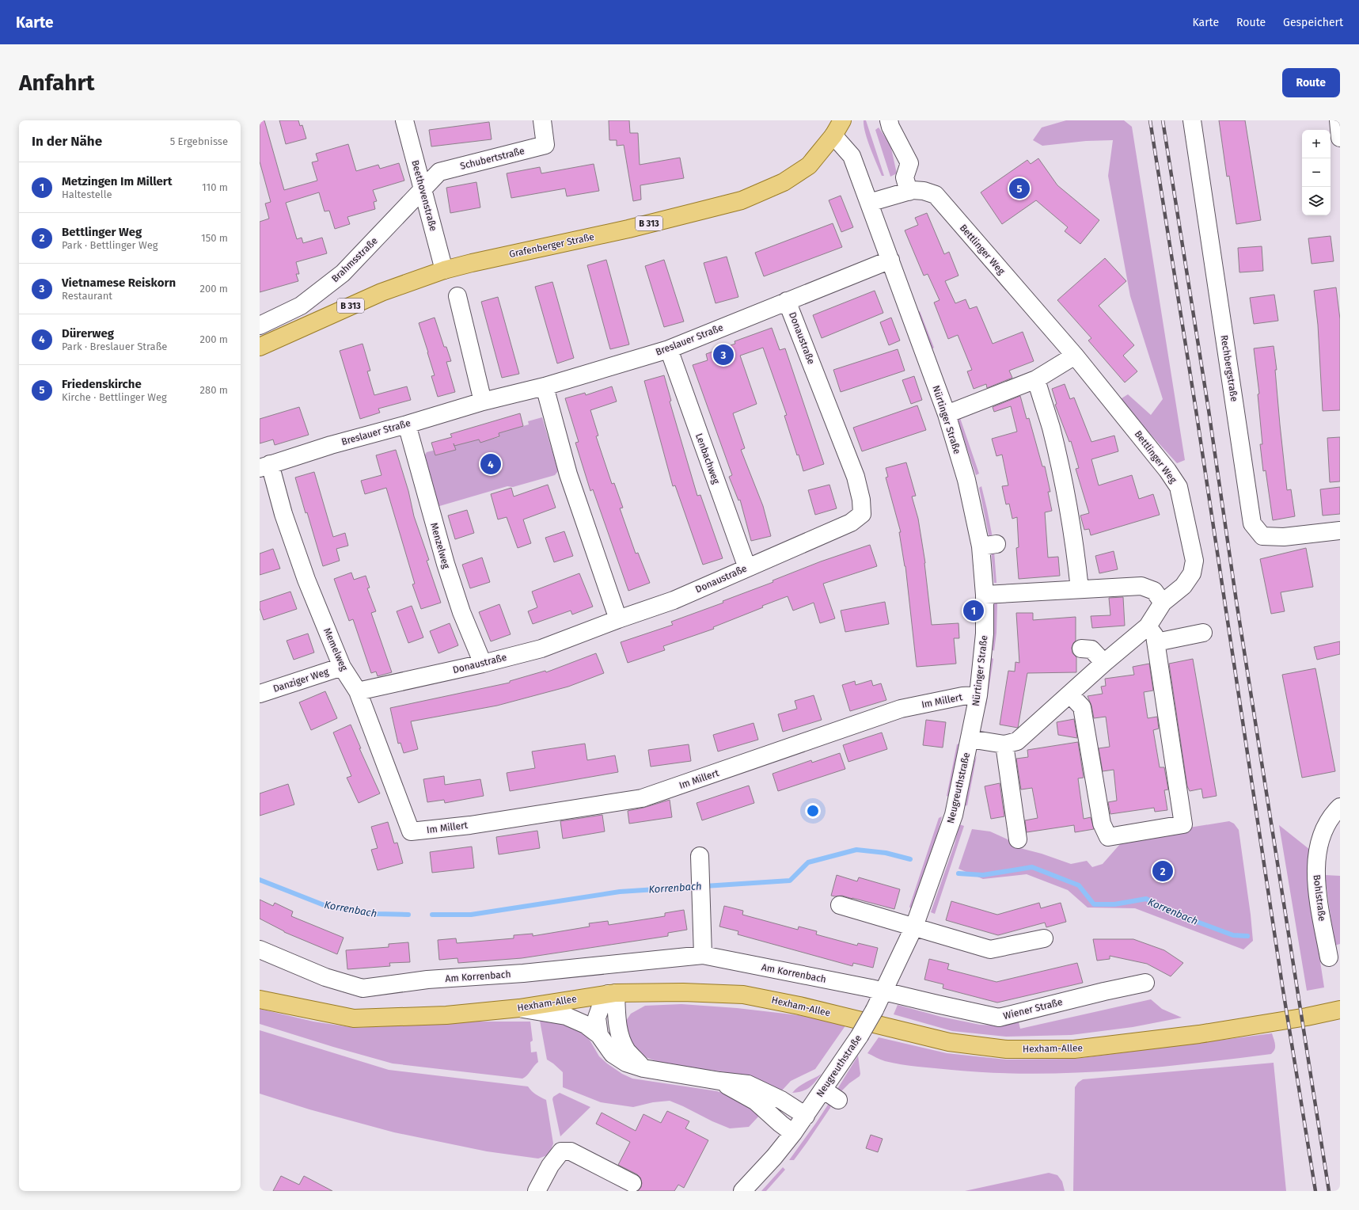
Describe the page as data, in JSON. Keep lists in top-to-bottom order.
{
  "streets": {
    "main road": ["B 313", "Grafenberger Straße", "Hexham-Allee"],
    "street": [
      "Schubertstraße",
      "Beethovenstraße",
      "Bettlinger Weg",
      "Brahmsstraße",
      "Donaustraße",
      "Breslauer Straße",
      "Rechbergstraße",
      "Nürtinger Straße",
      "Lenbachweg",
      "Menzelweg",
      "Memelweg",
      "Danziger Weg",
      "Im Millert",
      "Neugreuthstraße",
      "Bohlstraße",
      "Am Korrenbach",
      "Wiener Straße"
    ]
  },
  "crossings": [
    ["Schubertstraße", "Beethovenstraße"],
    ["Schubertstraße", "Brahmsstraße"],
    ["Beethovenstraße", "Grafenberger Straße"],
    ["Beethovenstraße", "Brahmsstraße"],
    ["B 313", "Grafenberger Straße"],
    ["B 313", "Nürtinger Straße"],
    ["Grafenberger Straße", "Nürtinger Straße"],
    ["Bettlinger Weg", "Nürtinger Straße"],
    ["Bettlinger Weg", "Neugreuthstraße"],
    ["Donaustraße", "Breslauer Straße"],
    ["Donaustraße", "Lenbachweg"],
    ["Donaustraße", "Menzelweg"],
    ["Donaustraße", "Memelweg"],
    ["Breslauer Straße", "Nürtinger Straße"],
    ["Breslauer Straße", "Lenbachweg"],
    ["Breslauer Straße", "Menzelweg"],
    ["Breslauer Straße", "Memelweg"],
    ["Nürtinger Straße", "Im Millert"],
    ["Nürtinger Straße", "Neugreuthstraße"],
    ["Memelweg", "Danziger Weg"],
    ["Memelweg", "Im Millert"],
    ["Neugreuthstraße", "Am Korrenbach"],
    ["Neugreuthstraße", "Wiener Straße"],
    ["Am Korrenbach", "Wiener Straße"]
  ],
  "water": ["Korrenbach"],
  "page": {
    "header": "Karte",
    "nav": ["Karte", "Route", "Gespeichert"],
    "buttons": "Route",
    "title": "Anfahrt",
    "heading": ["In der Nähe", "5 Ergebnisse"],
    "map_buttons": ["+", "−"],
    "list": [
      {
        "mark": "1",
        "name": "Metzingen Im Millert",
        "note": "Haltestelle",
        "value": "110 m"
      },
      {
        "mark": "2",
        "name": "Bettlinger Weg",
        "note": "Park · Bettlinger Weg",
        "value": "150 m"
      },
      {
        "mark": "3",
        "name": "Vietnamese Reiskorn",
        "note": "Restaurant",
        "value": "200 m"
      },
      {
        "mark": "4",
        "name": "Dürerweg",
        "note": "Park · Breslauer Straße",
        "value": "200 m"
      },
      {
        "mark": "5",
        "name": "Friedenskirche",
        "note": "Kirche · Bettlinger Weg",
        "value": "280 m"
      }
    ],
    "pins": [
      "5",
      "3",
      "4",
      "1",
      "2"
    ]
  }
}
